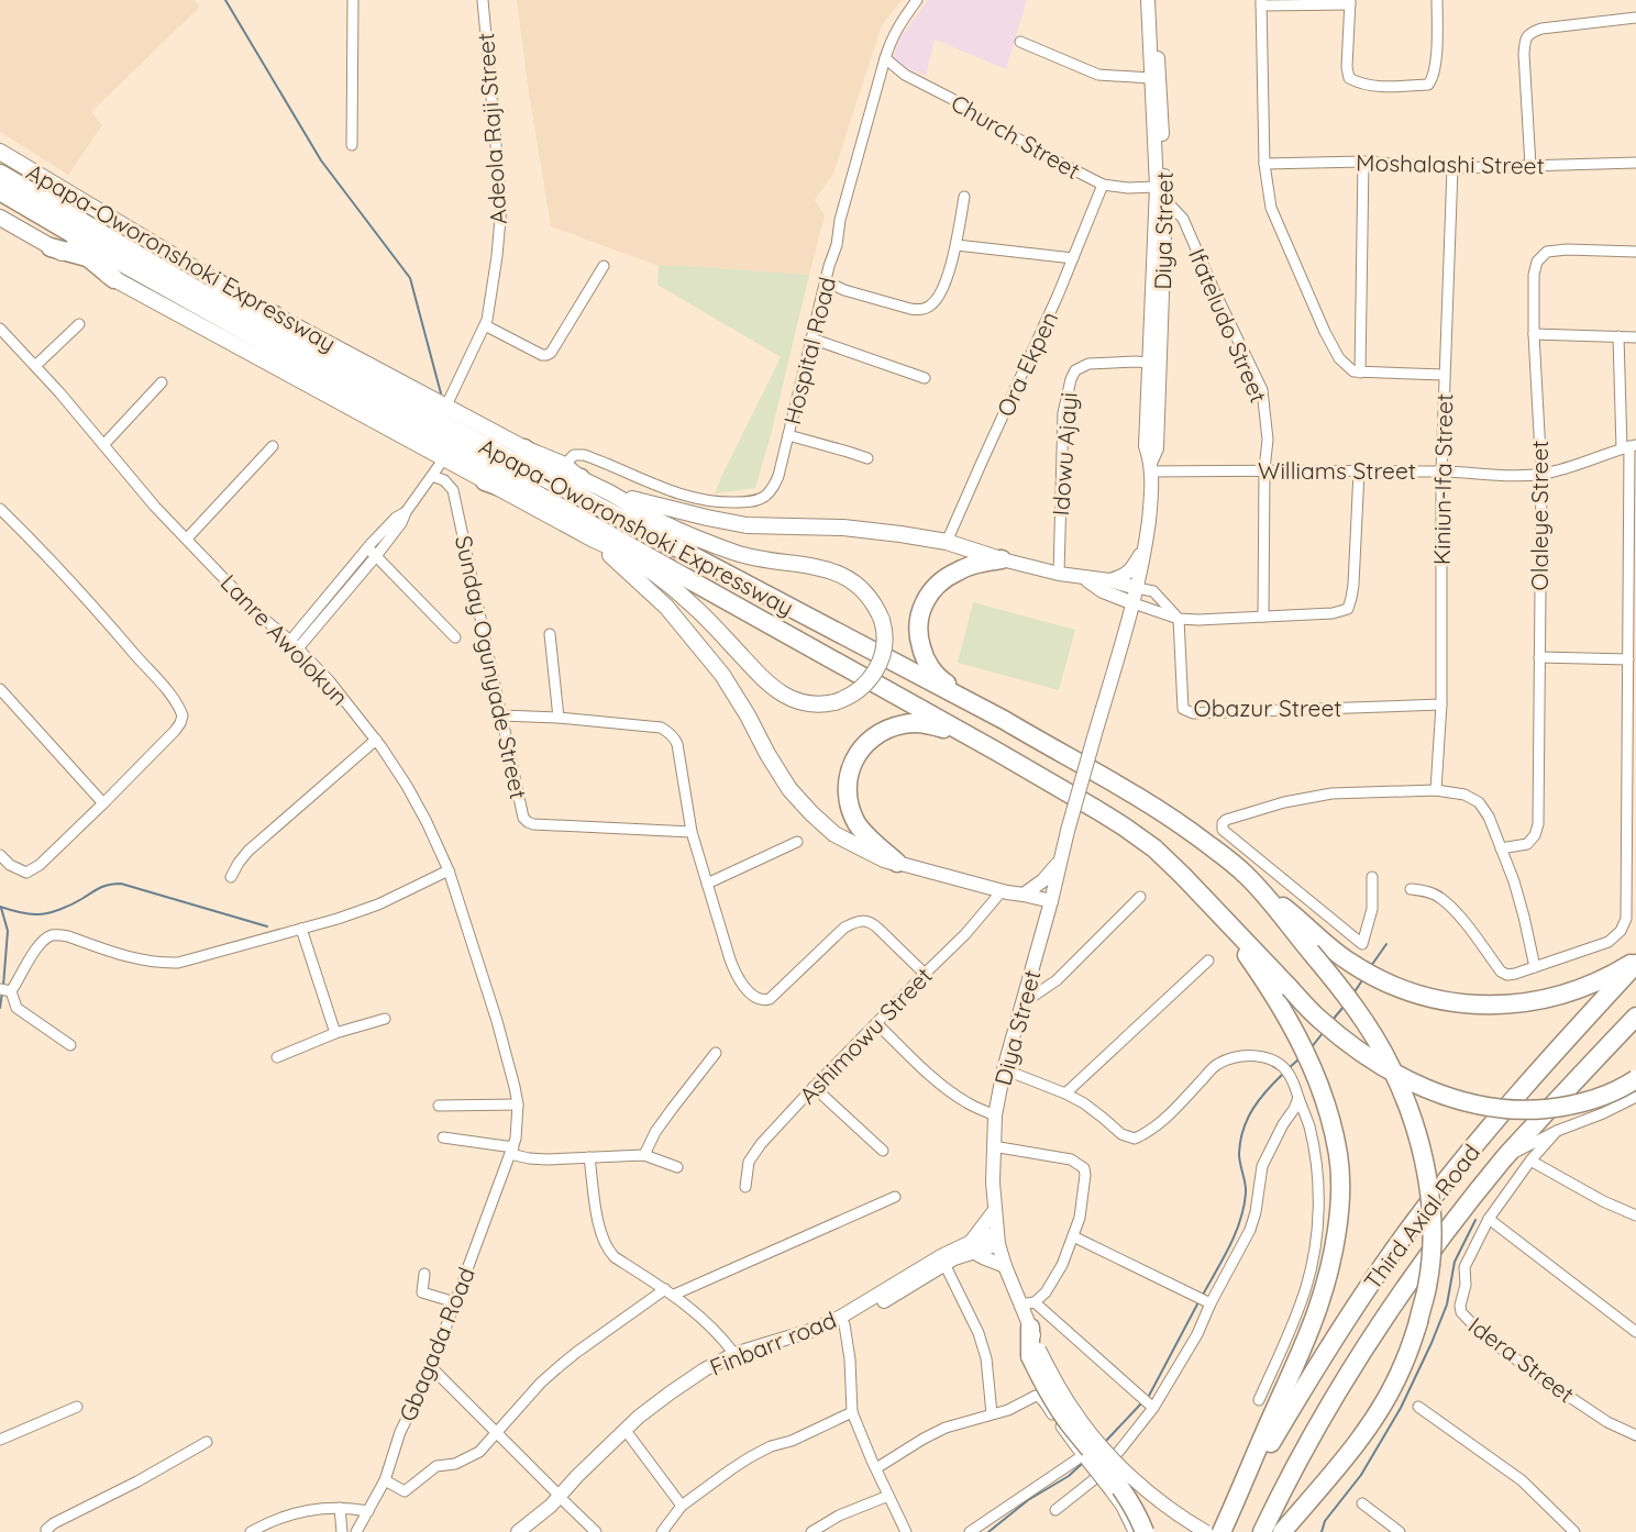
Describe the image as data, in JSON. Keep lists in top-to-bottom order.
{
  "streets": {
    "highway": ["Apapa-Oworonshoki Expressway", "Third Axial Road"],
    "main road": ["Diya Street", "Finbarr road"],
    "street": [
      "Adeola Raji Street",
      "Church Street",
      "Moshalashi Street",
      "Ifateludo Street",
      "Hospital Road",
      "Ora Ekpen",
      "Idowu Ajayi",
      "Williams Street",
      "Kiniun-Ifa Street",
      "Olaleye Street",
      "Lanre Awolokun",
      "Sunday Ogunyade Street",
      "Obazur Street",
      "Ashimowu Street",
      "Gbagada Road",
      "Idera Street"
    ]
  },
  "crossings": [
    ["Adeola Raji Street", "Apapa-Oworonshoki Expressway"],
    ["Church Street", "Diya Street"],
    ["Church Street", "Hospital Road"],
    ["Church Street", "Ora Ekpen"],
    ["Moshalashi Street", "Kiniun-Ifa Street"],
    ["Diya Street", "Ifateludo Street"],
    ["Diya Street", "Idowu Ajayi"],
    ["Diya Street", "Williams Street"],
    ["Ifateludo Street", "Williams Street"],
    ["Williams Street", "Kiniun-Ifa Street"],
    ["Williams Street", "Olaleye Street"],
    ["Kiniun-Ifa Street", "Obazur Street"],
    ["Lanre Awolokun", "Gbagada Road"]
  ]
}
